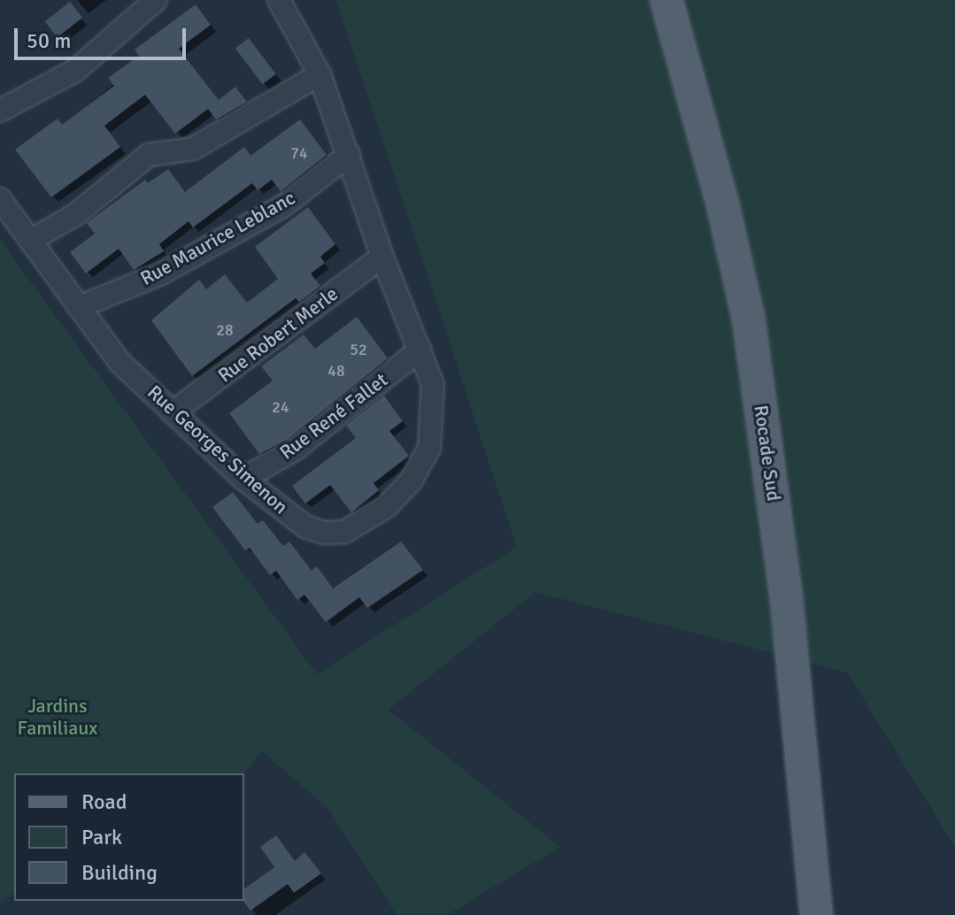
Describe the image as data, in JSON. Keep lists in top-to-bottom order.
{
  "streets": {
    "main road": ["Rocade Sud"],
    "street": [
      "Rue Maurice Leblanc",
      "Rue Robert Merle",
      "Rue René Fallet",
      "Rue Georges Simenon"
    ]
  },
  "crossings": [
    ["Rue Maurice Leblanc", "Rue Georges Simenon"],
    ["Rue Robert Merle", "Rue Georges Simenon"],
    ["Rue René Fallet", "Rue Georges Simenon"]
  ],
  "parks": ["Jardins Familiaux"],
  "house_numbers": [
    "74",
    "28",
    "52",
    "48",
    "24"
  ],
  "legend": ["Road", "Park", "Building"],
  "scale_bar": "50 m"
}
